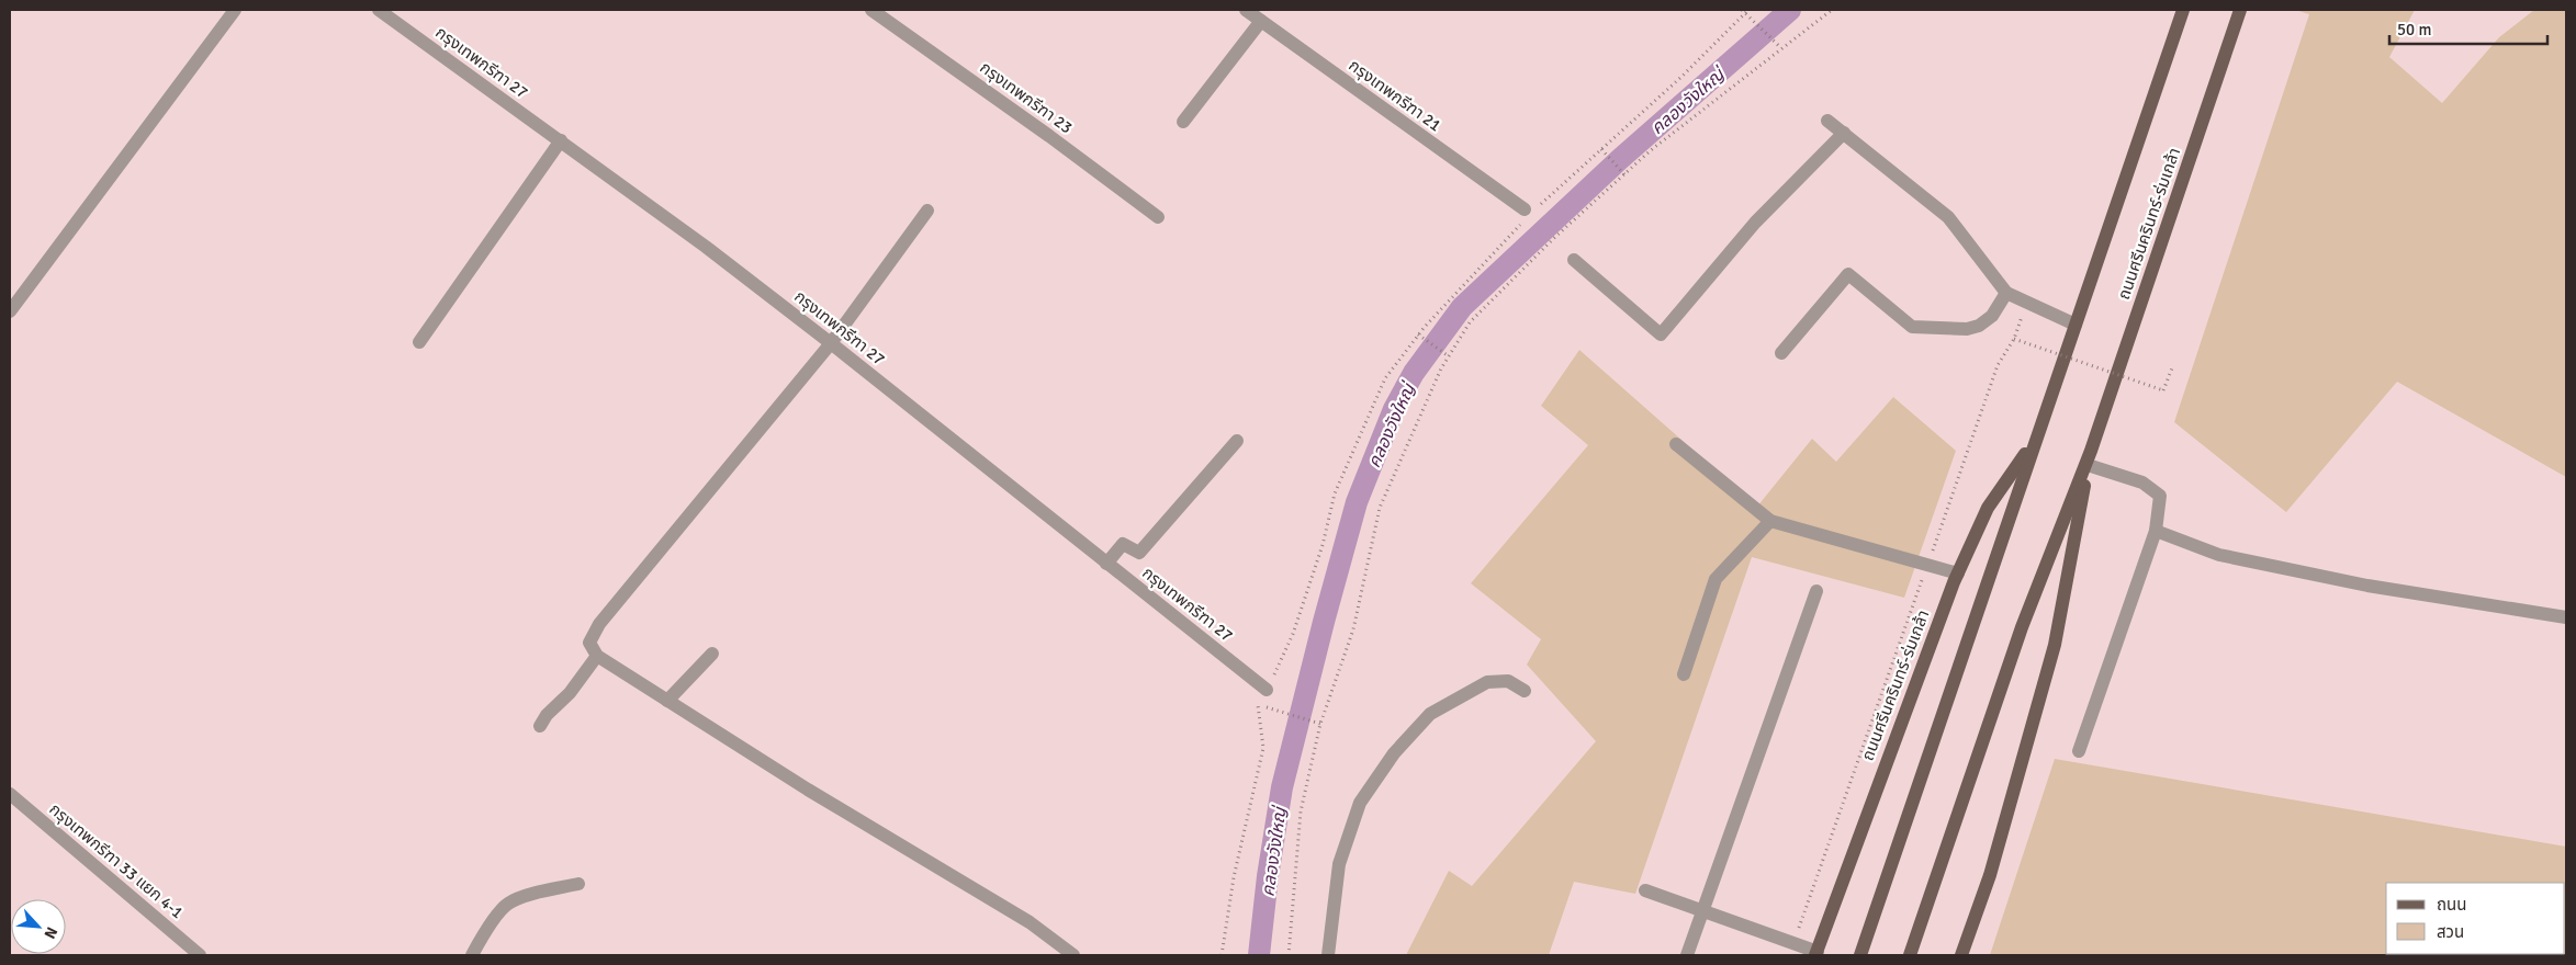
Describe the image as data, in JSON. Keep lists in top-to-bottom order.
{
  "streets": {
    "main road": ["ถนนศรีนครินทร์-ร่มเกล้า"],
    "street": [
      "กรุงเทพกรีฑา 27",
      "กรุงเทพกรีฑา 21",
      "กรุงเทพกรีฑา 23",
      "กรุงเทพกรีฑา 33 แยก 4-1"
    ]
  },
  "water": ["คลองวังใหญ่"],
  "legend": ["ถนน", "สวน"],
  "scale_bar": "50 m",
  "north": "bottom right"
}
